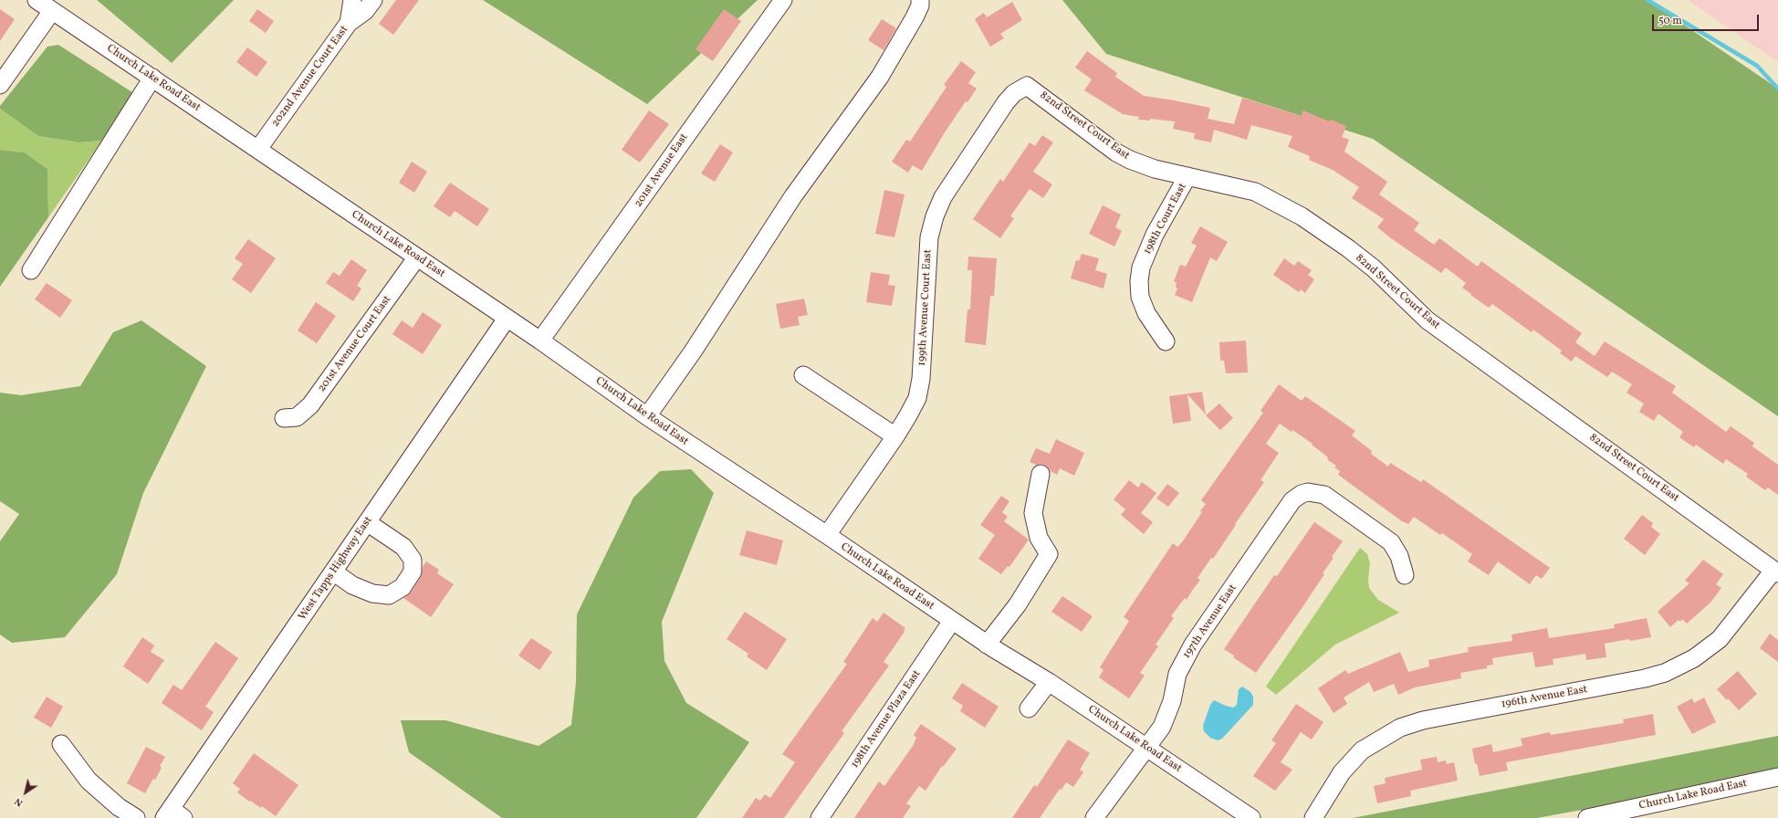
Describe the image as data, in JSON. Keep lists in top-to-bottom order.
{
  "streets": {
    "street": [
      "202nd Avenue Court East",
      "Church Lake Road East",
      "82nd Street Court East",
      "201st Avenue East",
      "198th Court East",
      "199th Avenue Court East",
      "201st Avenue Court East",
      "West Tapps Highway East",
      "197th Avenue East",
      "196th Avenue East",
      "198th Avenue Plaza East"
    ]
  },
  "crossings": [
    ["202nd Avenue Court East", "Church Lake Road East"],
    ["Church Lake Road East", "201st Avenue East"],
    ["Church Lake Road East", "199th Avenue Court East"],
    ["Church Lake Road East", "201st Avenue Court East"],
    ["Church Lake Road East", "West Tapps Highway East"],
    ["Church Lake Road East", "197th Avenue East"],
    ["Church Lake Road East", "198th Avenue Plaza East"],
    ["82nd Street Court East", "198th Court East"],
    ["82nd Street Court East", "199th Avenue Court East"],
    ["82nd Street Court East", "196th Avenue East"]
  ],
  "scale_bar": "50 m",
  "north": "bottom left"
}
